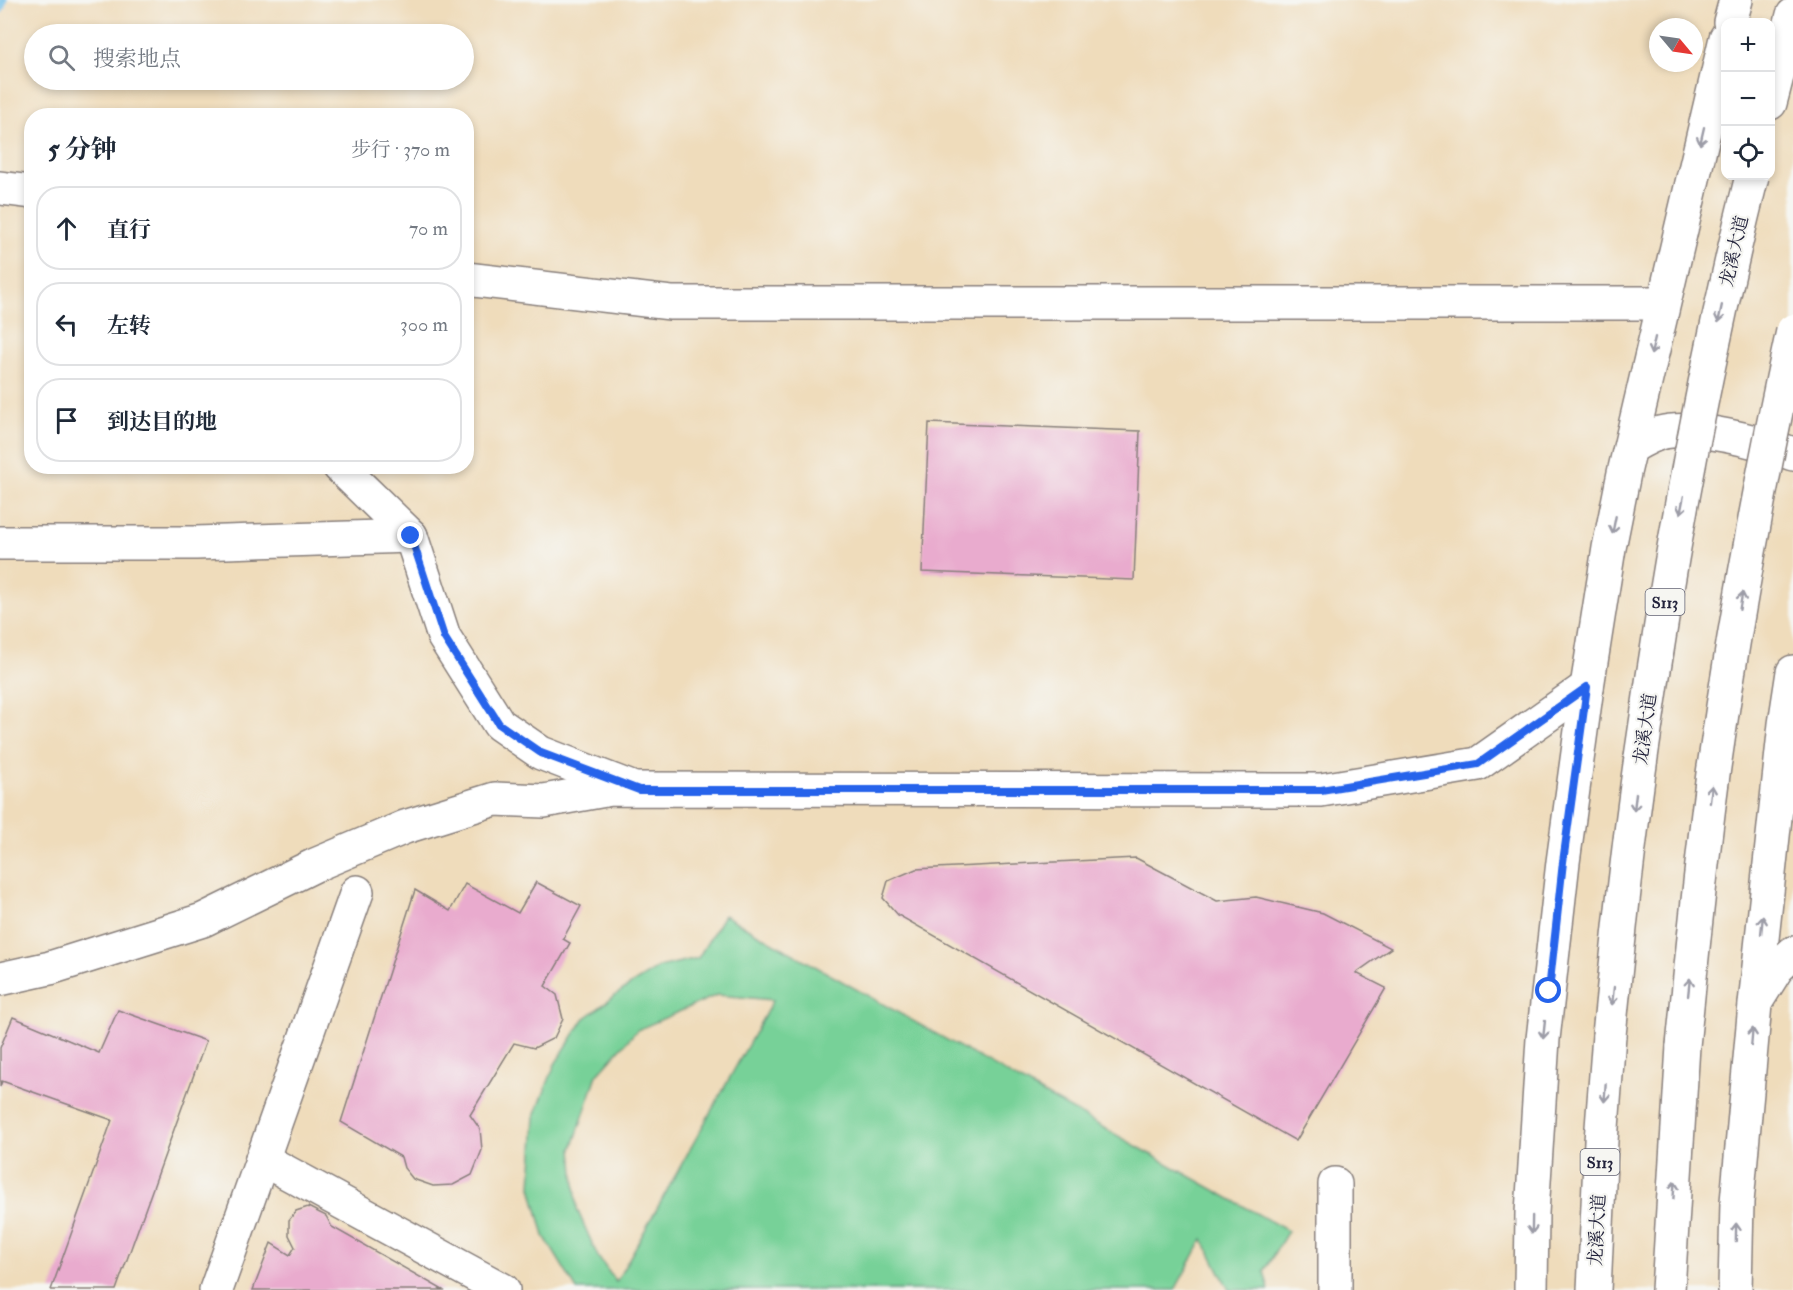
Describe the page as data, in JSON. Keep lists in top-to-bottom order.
{
  "streets": {
    "street": ["龙溪大道", "S113"]
  },
  "north": "bottom right",
  "page": {
    "map_buttons": ["+", "−"],
    "search": "搜索地点",
    "heading": ["5 分钟", "步行 · 370 m"],
    "list": [
      ["直行", "70 m"],
      ["左转", "300 m"],
      "到达目的地"
    ]
  }
}
